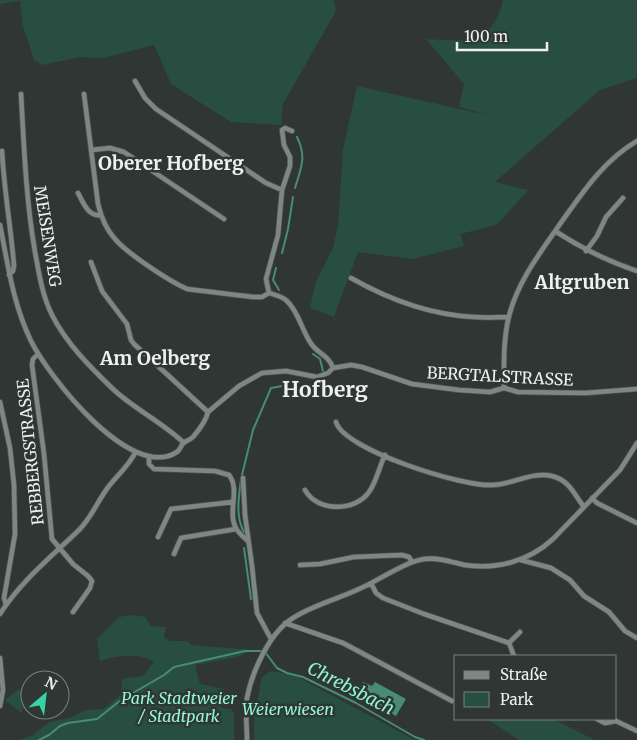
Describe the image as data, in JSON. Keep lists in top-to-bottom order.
{
  "streets": {
    "street": ["MEISENWEG", "BERGTALSTRASSE", "REBBERGSTRASSE"]
  },
  "crossings": [
    ["MEISENWEG", "BERGTALSTRASSE"]
  ],
  "districts": [
    "Oberer Hofberg",
    "Altgruben",
    "Am Oelberg",
    "Hofberg"
  ],
  "water": ["Chrebsbach"],
  "parks": ["Park Stadtweier / Stadtpark", "Weierwiesen"],
  "legend": ["Straße", "Park"],
  "scale_bar": "100 m",
  "north": "top right"
}
